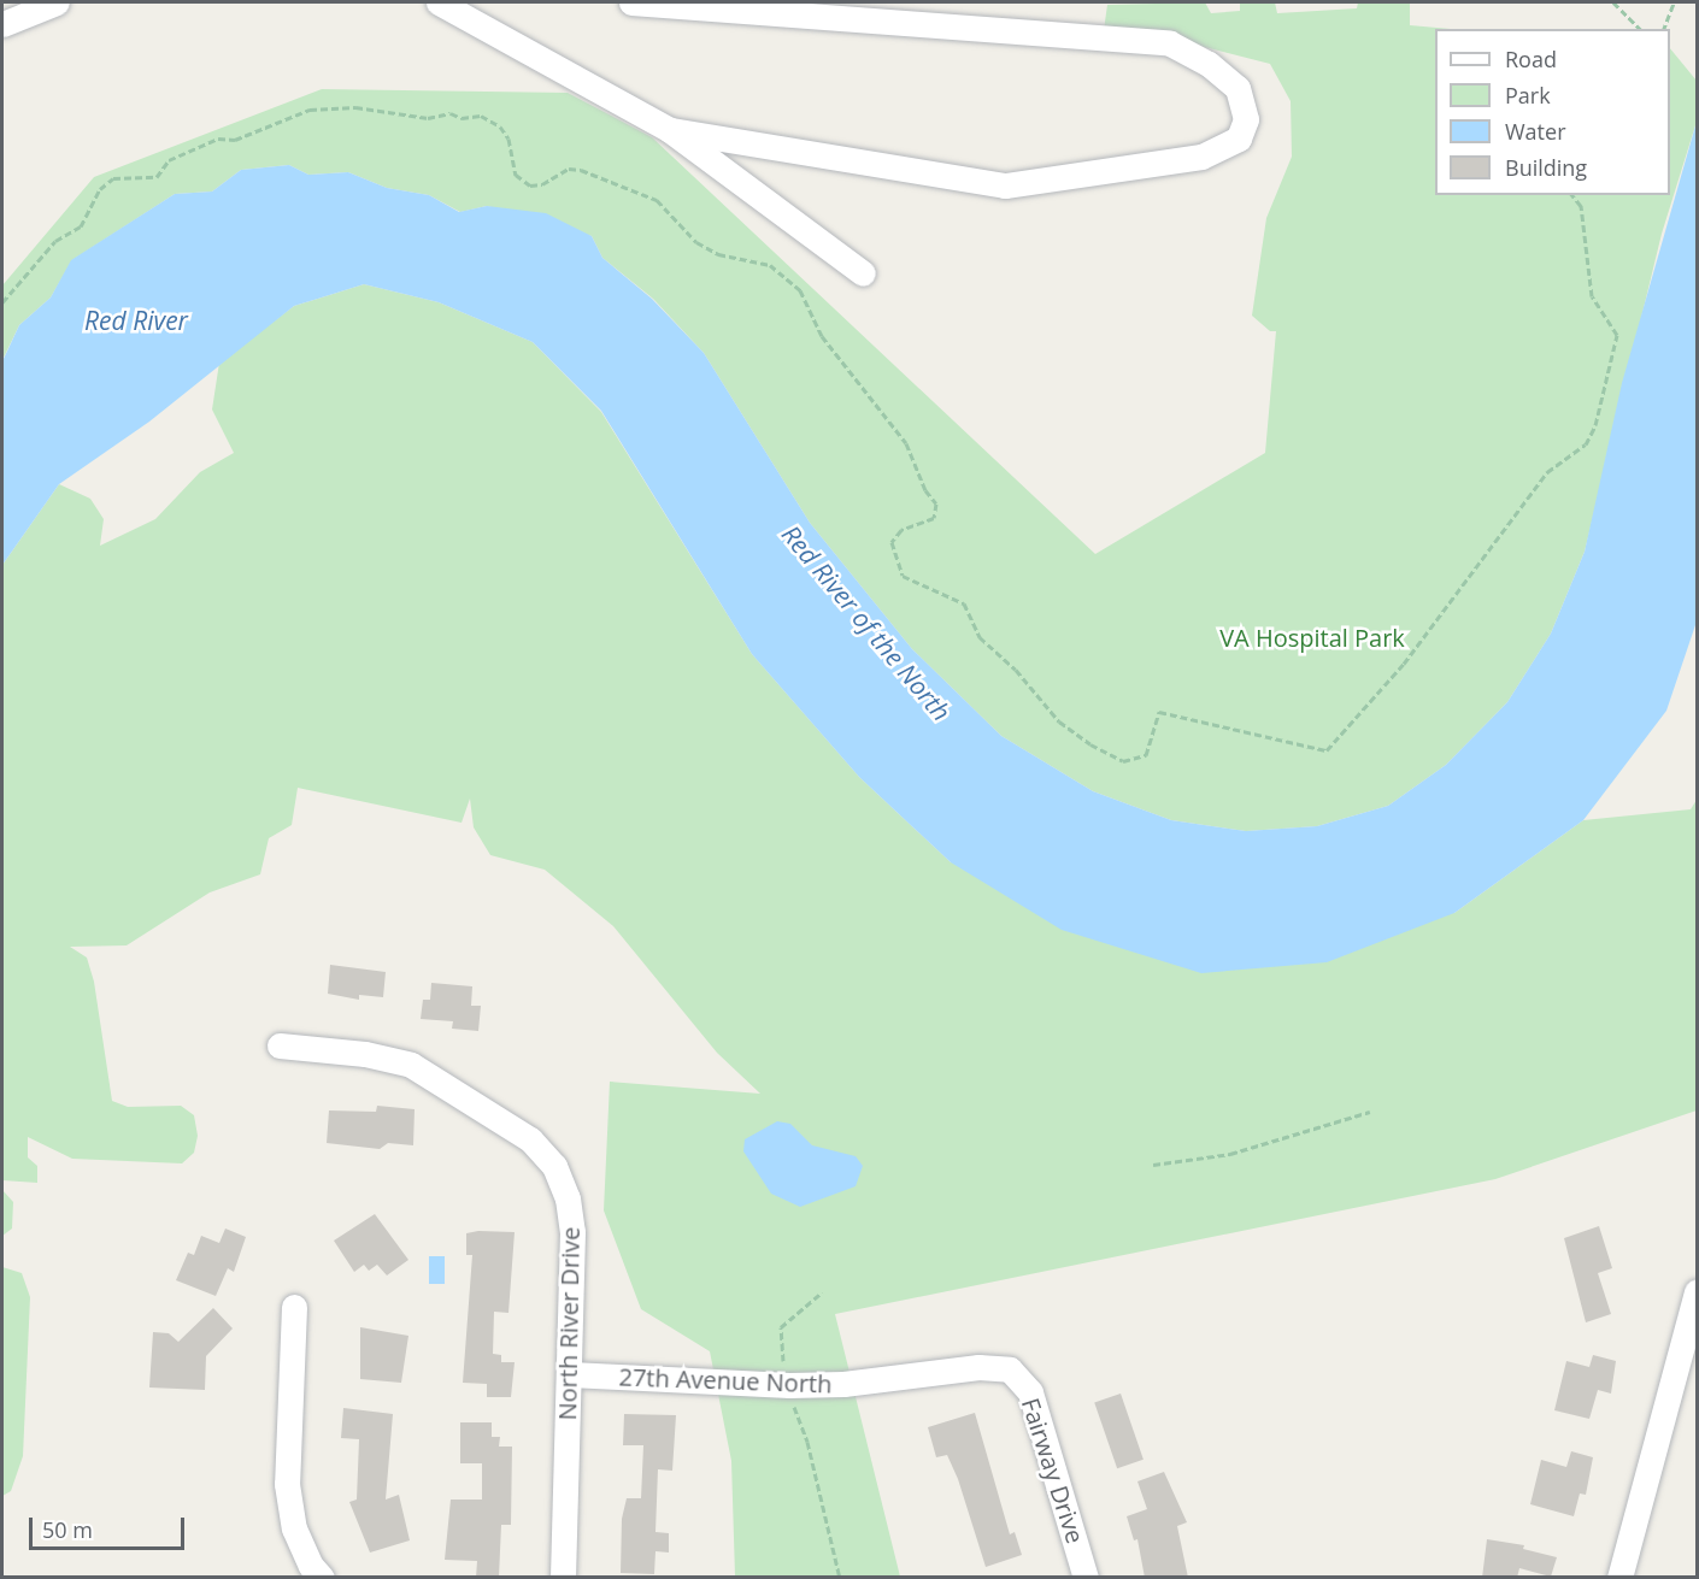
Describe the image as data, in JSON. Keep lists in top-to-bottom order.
{
  "streets": {
    "street": ["North River Drive", "27th Avenue North", "Fairway Drive"]
  },
  "crossings": [
    ["North River Drive", "27th Avenue North"],
    ["27th Avenue North", "Fairway Drive"]
  ],
  "water": ["Red River", "Red River of the North"],
  "parks": ["VA Hospital Park"],
  "legend": [
    "Road",
    "Park",
    "Water",
    "Building"
  ],
  "scale_bar": "50 m"
}
